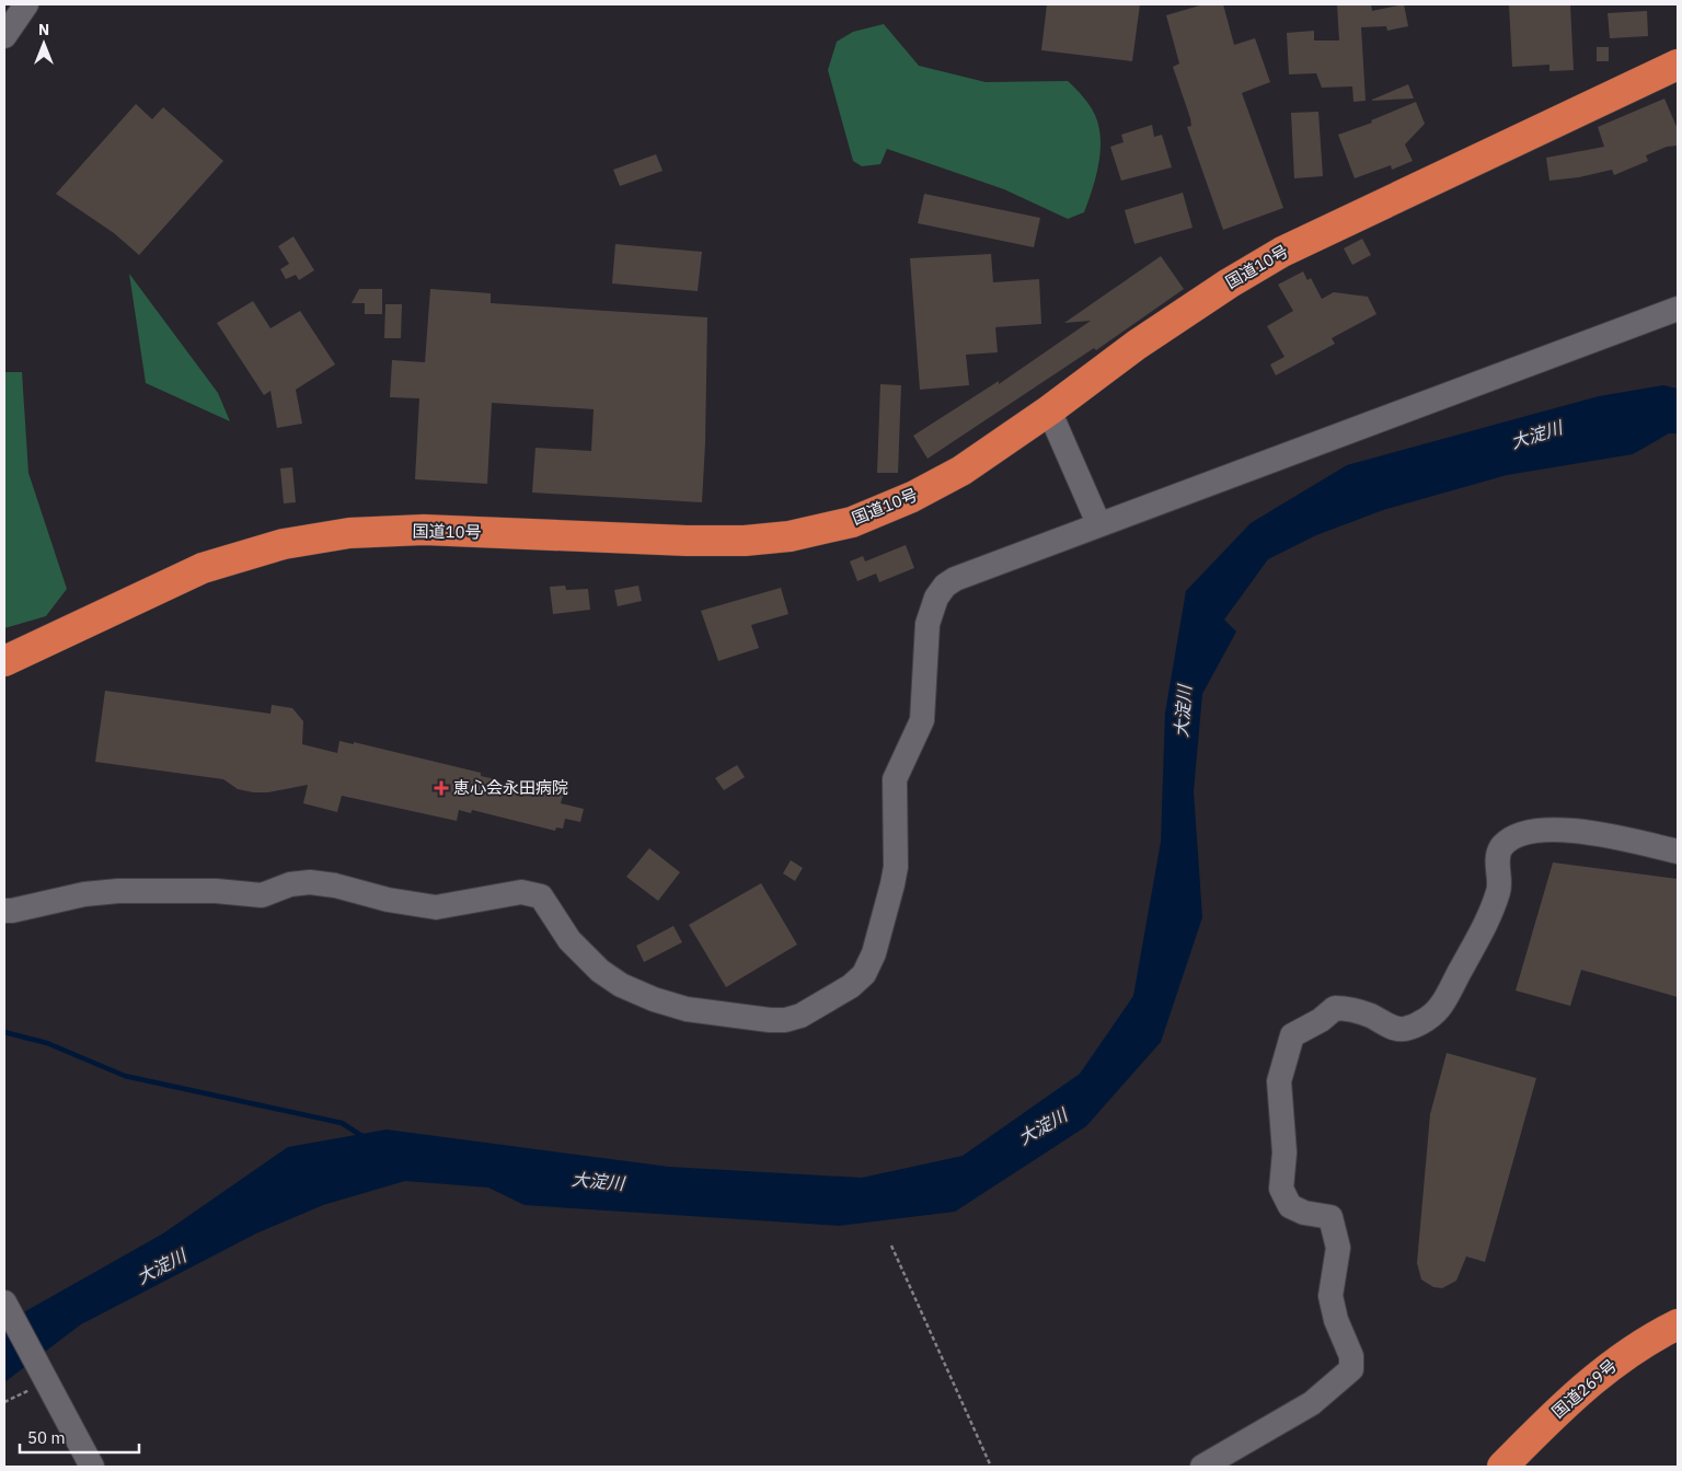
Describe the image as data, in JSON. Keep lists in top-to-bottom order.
{
  "streets": {
    "highway": ["国道10号", "国道269号"]
  },
  "water": ["大淀川"],
  "places": {
    "health": ["恵心会永田病院"]
  },
  "scale_bar": "50 m",
  "north": "top"
}
